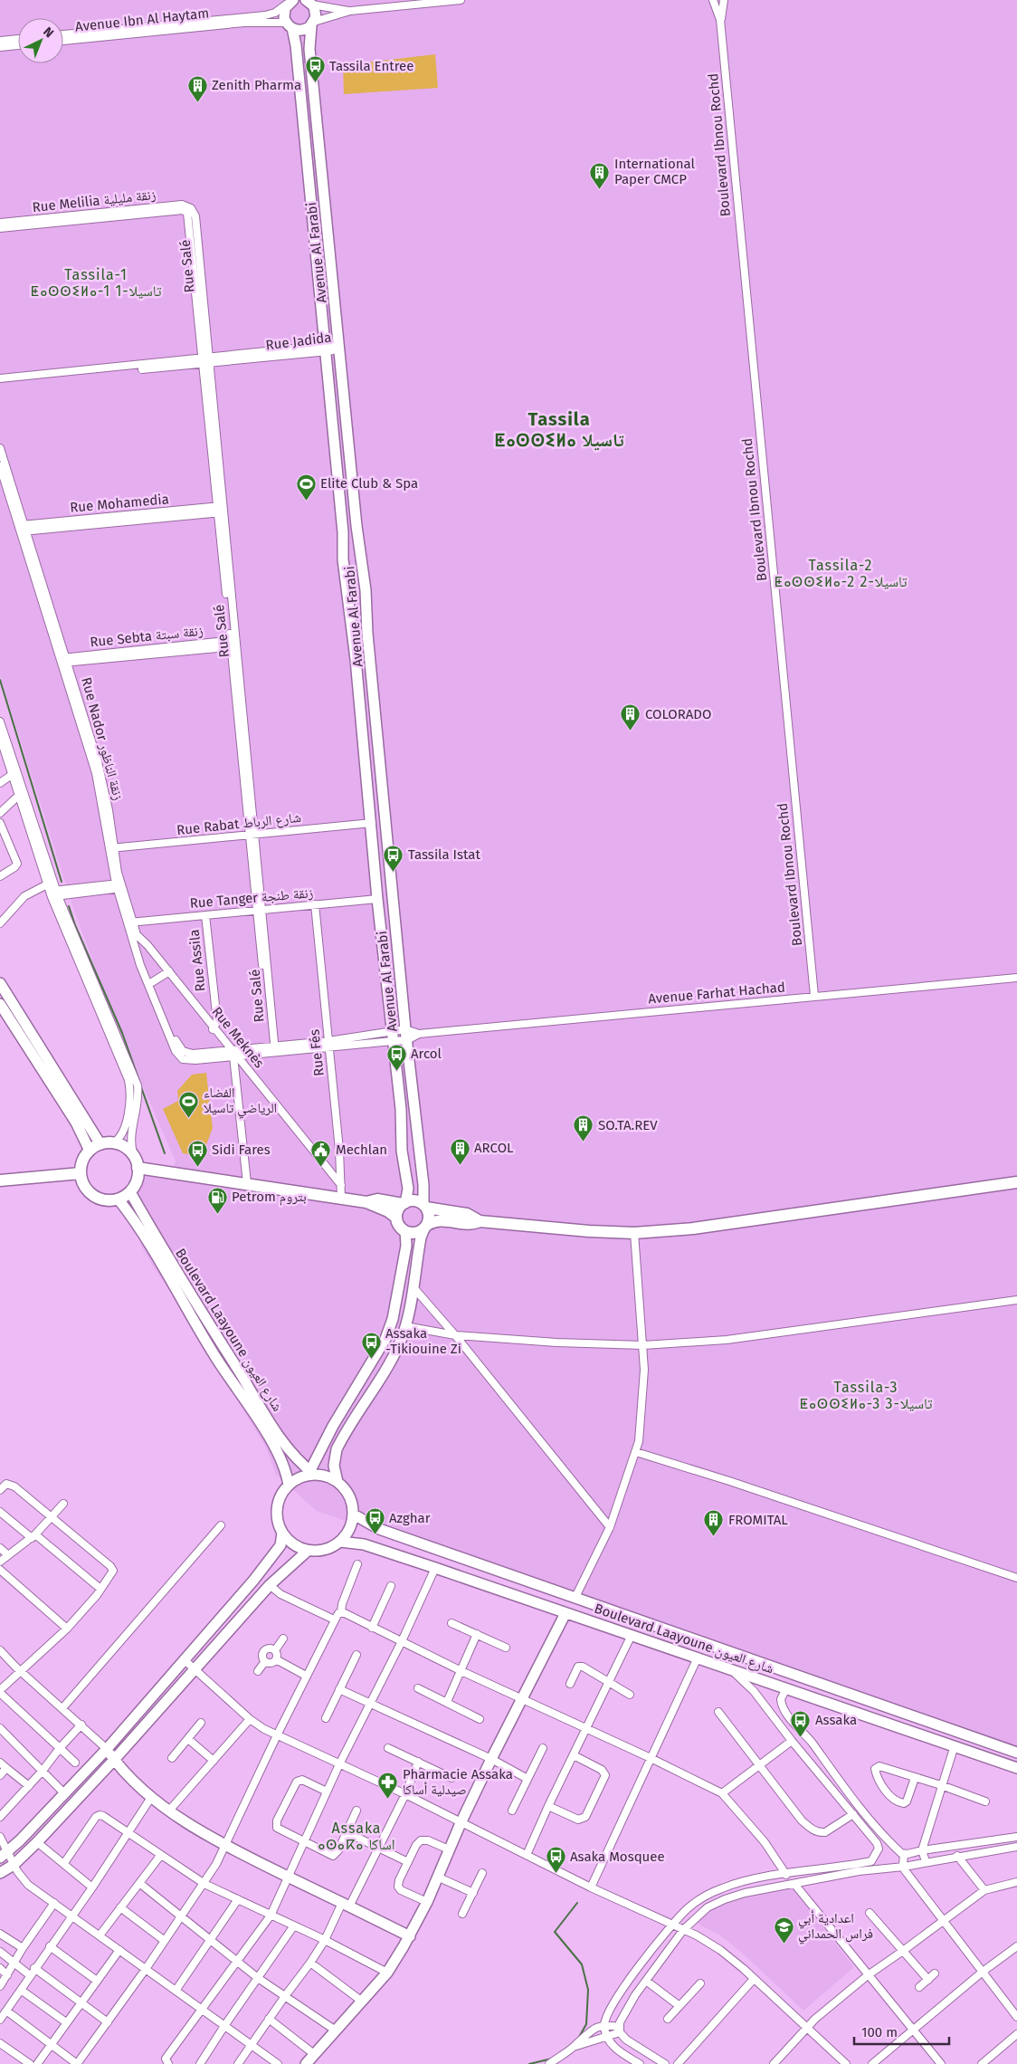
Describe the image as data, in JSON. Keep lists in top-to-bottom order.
{
  "streets": {
    "street": [
      "Avenue Ibn Al Haytam",
      "Boulevard Ibnou Rochd",
      "Rue Melilia زنقة مليلية",
      "Avenue Al Farabi",
      "Rue Salé",
      "Rue Jadida",
      "Rue Mohamedia",
      "Rue Sebta زنقة سبتة",
      "Rue Nador زنقة الناظور",
      "Rue Rabat شارع الرباط",
      "Rue Tanger زنقة طنجة",
      "Rue Assila",
      "Avenue Farhat Hachad",
      "Rue Meknès",
      "Rue Fés",
      "Boulevard Laayoune شارع العيون"
    ]
  },
  "crossings": [
    ["Avenue Ibn Al Haytam", "Avenue Al Farabi"],
    ["Boulevard Ibnou Rochd", "Avenue Farhat Hachad"],
    ["Rue Melilia زنقة مليلية", "Rue Salé"],
    ["Avenue Al Farabi", "Rue Jadida"],
    ["Avenue Al Farabi", "Rue Rabat شارع الرباط"],
    ["Avenue Al Farabi", "Rue Tanger زنقة طنجة"],
    ["Avenue Al Farabi", "Avenue Farhat Hachad"],
    ["Rue Salé", "Rue Jadida"],
    ["Rue Salé", "Rue Mohamedia"],
    ["Rue Salé", "Rue Sebta زنقة سبتة"],
    ["Rue Salé", "Rue Rabat شارع الرباط"],
    ["Rue Salé", "Rue Tanger زنقة طنجة"],
    ["Rue Salé", "Avenue Farhat Hachad"],
    ["Rue Mohamedia", "Rue Nador زنقة الناظور"],
    ["Rue Sebta زنقة سبتة", "Rue Nador زنقة الناظور"],
    ["Rue Nador زنقة الناظور", "Rue Rabat شارع الرباط"],
    ["Rue Nador زنقة الناظور", "Rue Tanger زنقة طنجة"],
    ["Rue Nador زنقة الناظور", "Avenue Farhat Hachad"],
    ["Rue Nador زنقة الناظور", "Rue Meknès"],
    ["Rue Tanger زنقة طنجة", "Rue Assila"],
    ["Rue Tanger زنقة طنجة", "Rue Fés"],
    ["Rue Assila", "Rue Meknès"],
    ["Avenue Farhat Hachad", "Rue Meknès"],
    ["Avenue Farhat Hachad", "Rue Fés"],
    ["Rue Meknès", "Rue Fés"]
  ],
  "districts": [
    "Tassila-1 ⵟⴰⵙⵙⵉⵍⴰ-1 1-تاسيلا",
    "Tassila ⵟⴰⵙⵙⵉⵍⴰ تاسيلا",
    "Tassila-2 ⵟⴰⵙⵙⵉⵍⴰ-2 2-تاسيلا",
    "Tassila-3 ⵟⴰⵙⵙⵉⵍⴰ-3 3-تاسيلا",
    "Assaka ⴰⵙⴰⴽⴰ اساكا"
  ],
  "places": {
    "bus stop": [
      "Tassila Entree",
      "Tassila Istat",
      "Arcol",
      "Sidi Fares",
      "Assaka -Tikiouine Zi",
      "Azghar",
      "Assaka",
      "Asaka Mosquee"
    ],
    "building": [
      "Zenith Pharma",
      "International Paper CMCP",
      "COLORADO",
      "SO.TA.REV",
      "ARCOL",
      "FROMITAL"
    ],
    "sports": ["Elite Club & Spa", "الفضاء الرياضي تاسيلا"],
    "public building": ["Mechlan"],
    "fuel station": ["Petrom بتروم"],
    "pharmacy": ["Pharmacie Assaka صيدلية أساكا"],
    "school or university": ["اعدادية أبي فراس الحمداني"]
  },
  "scale_bar": "100 m",
  "north": "top right"
}
